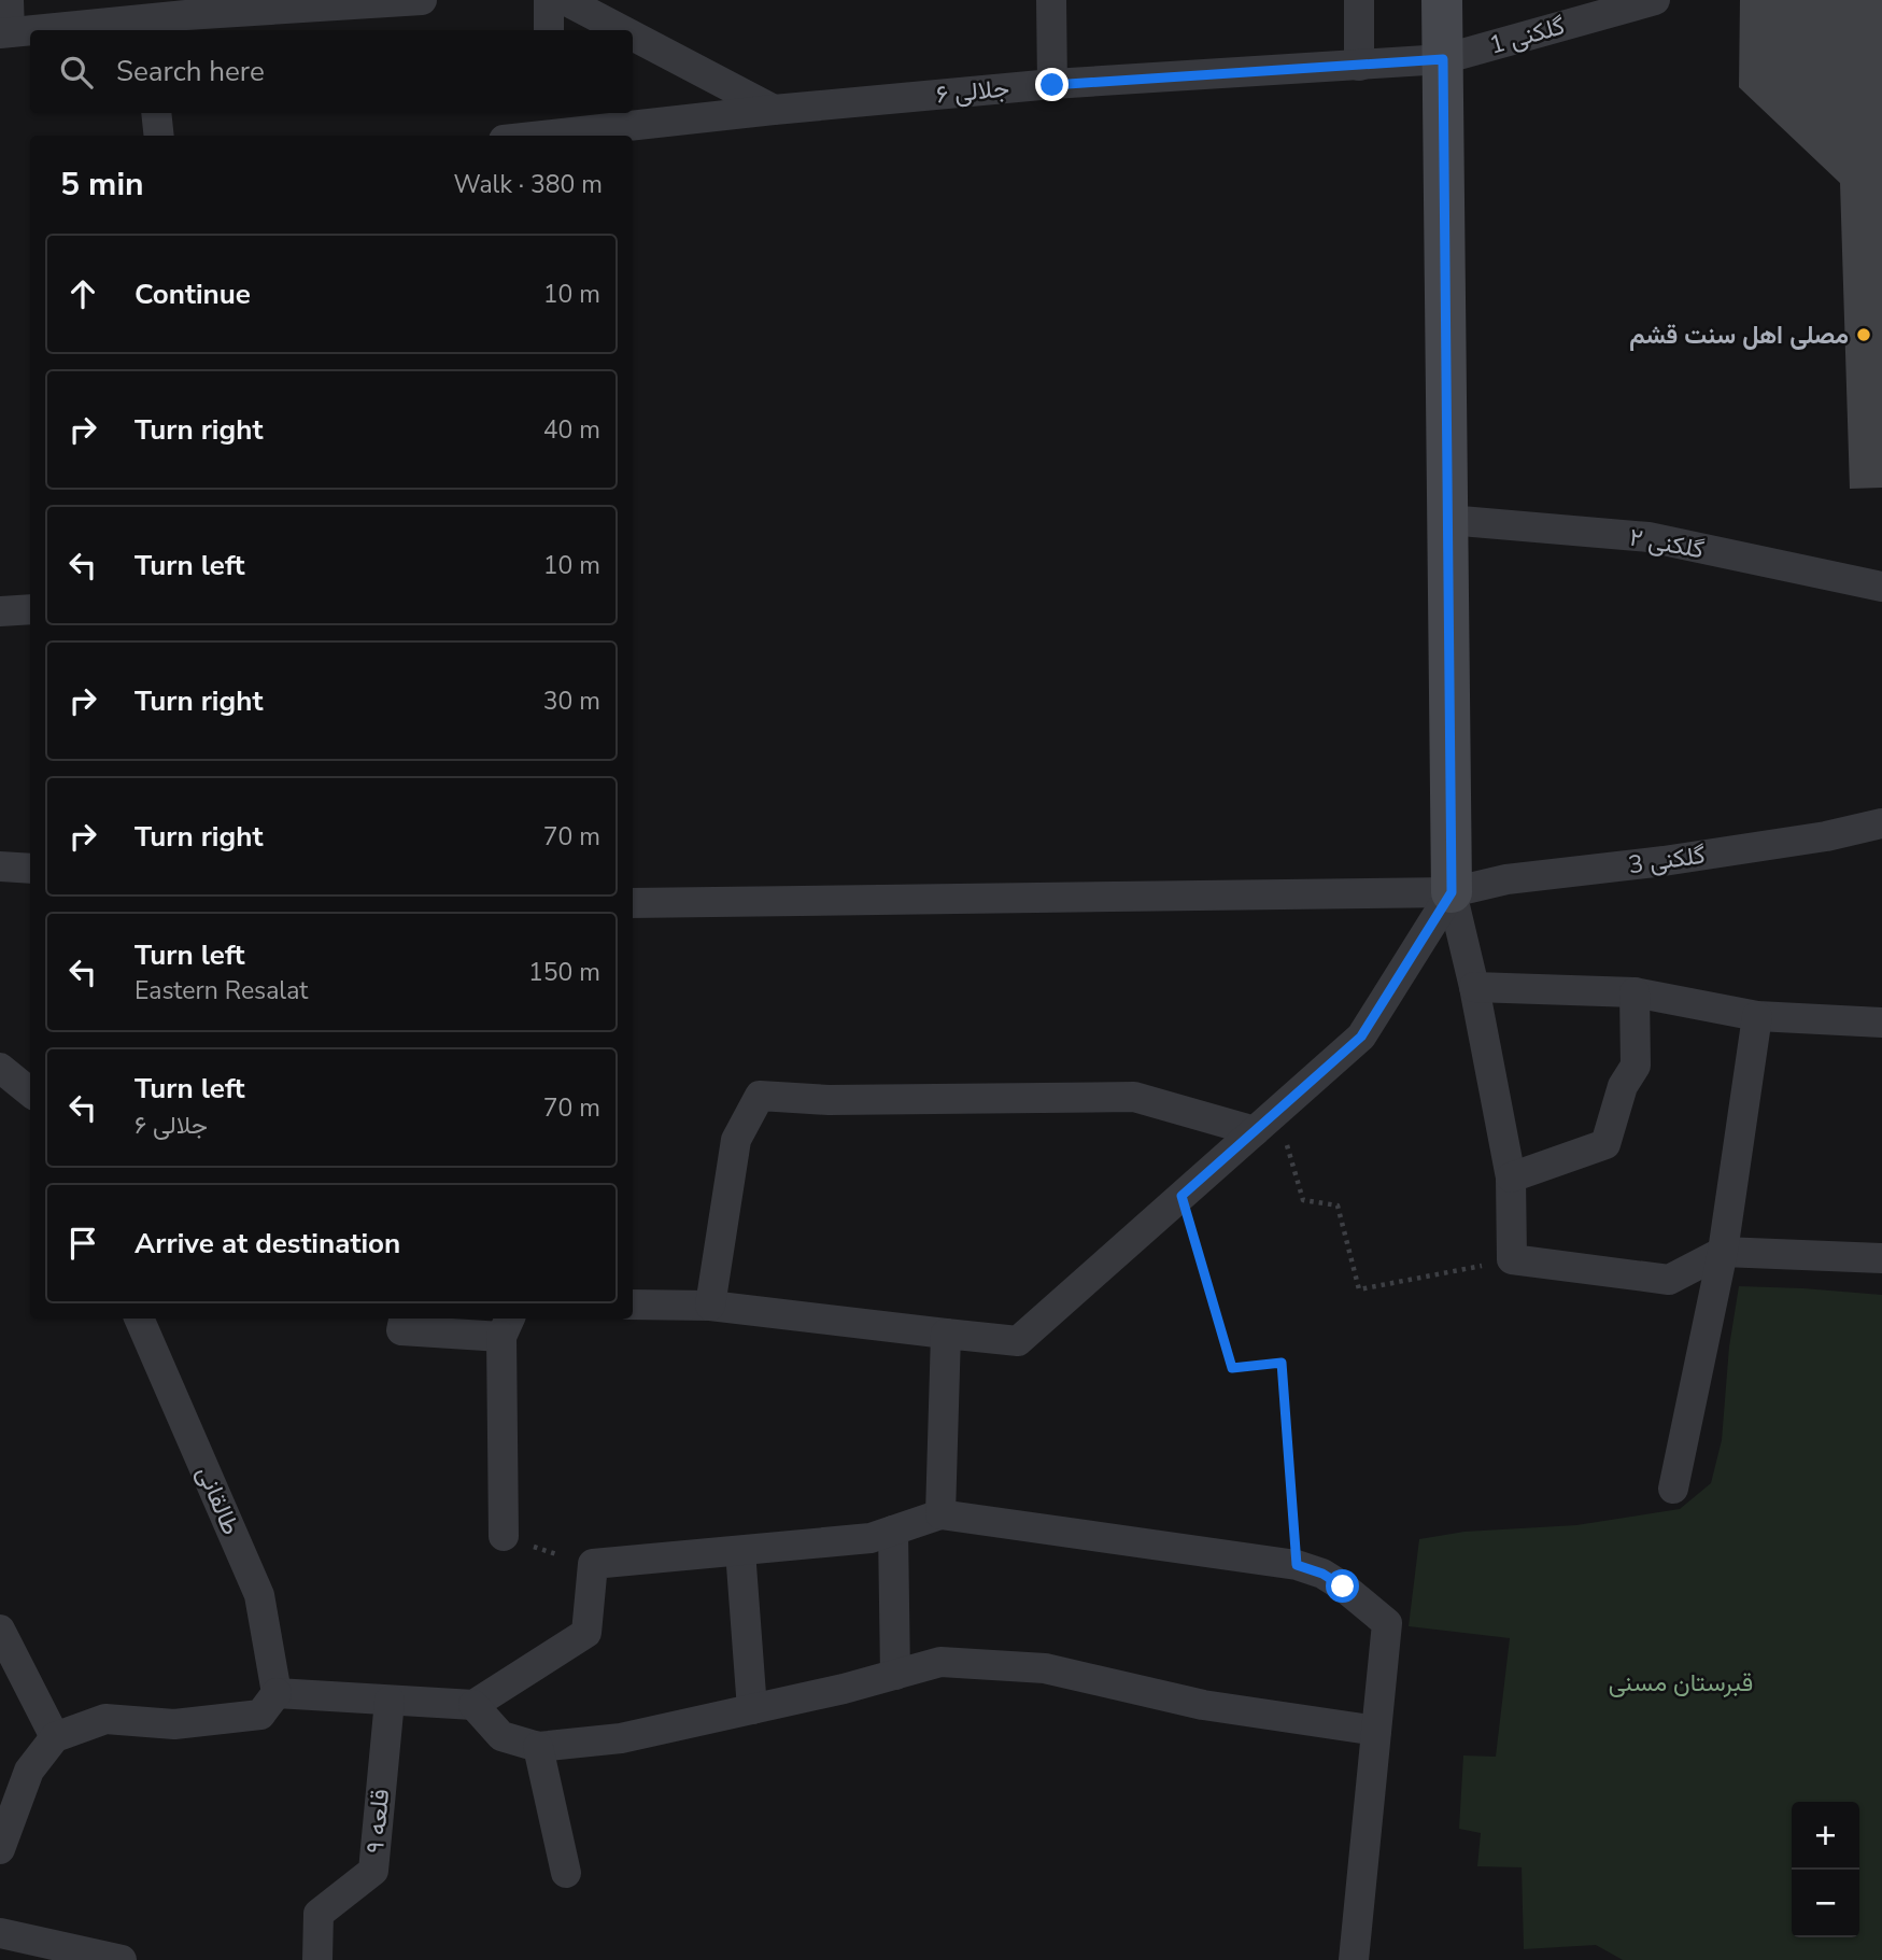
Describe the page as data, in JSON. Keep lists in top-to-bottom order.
{
  "streets": {
    "street": [
      "گلکنی 1",
      "جلالی ۶",
      "گلکنی ۲",
      "گلکنی 3",
      "طالقانی",
      "قلعه ۹"
    ]
  },
  "crossings": [
    ["گلکنی 1", "جلالی ۶"]
  ],
  "parks": ["قبرستان مسنی"],
  "places": ["مصلی اهل سنت قشم"],
  "page": {
    "search": "Search here",
    "heading": ["5 min", "Walk · 380 m"],
    "list": [
      ["Continue", "10 m"],
      ["Turn right", "40 m"],
      ["Turn left", "10 m"],
      ["Turn right", "30 m"],
      ["Turn right", "70 m"],
      ["Turn left", "Eastern Resalat", "150 m"],
      ["Turn left", "جلالی ۶", "70 m"],
      "Arrive at destination"
    ],
    "map_buttons": ["+", "−"]
  }
}
